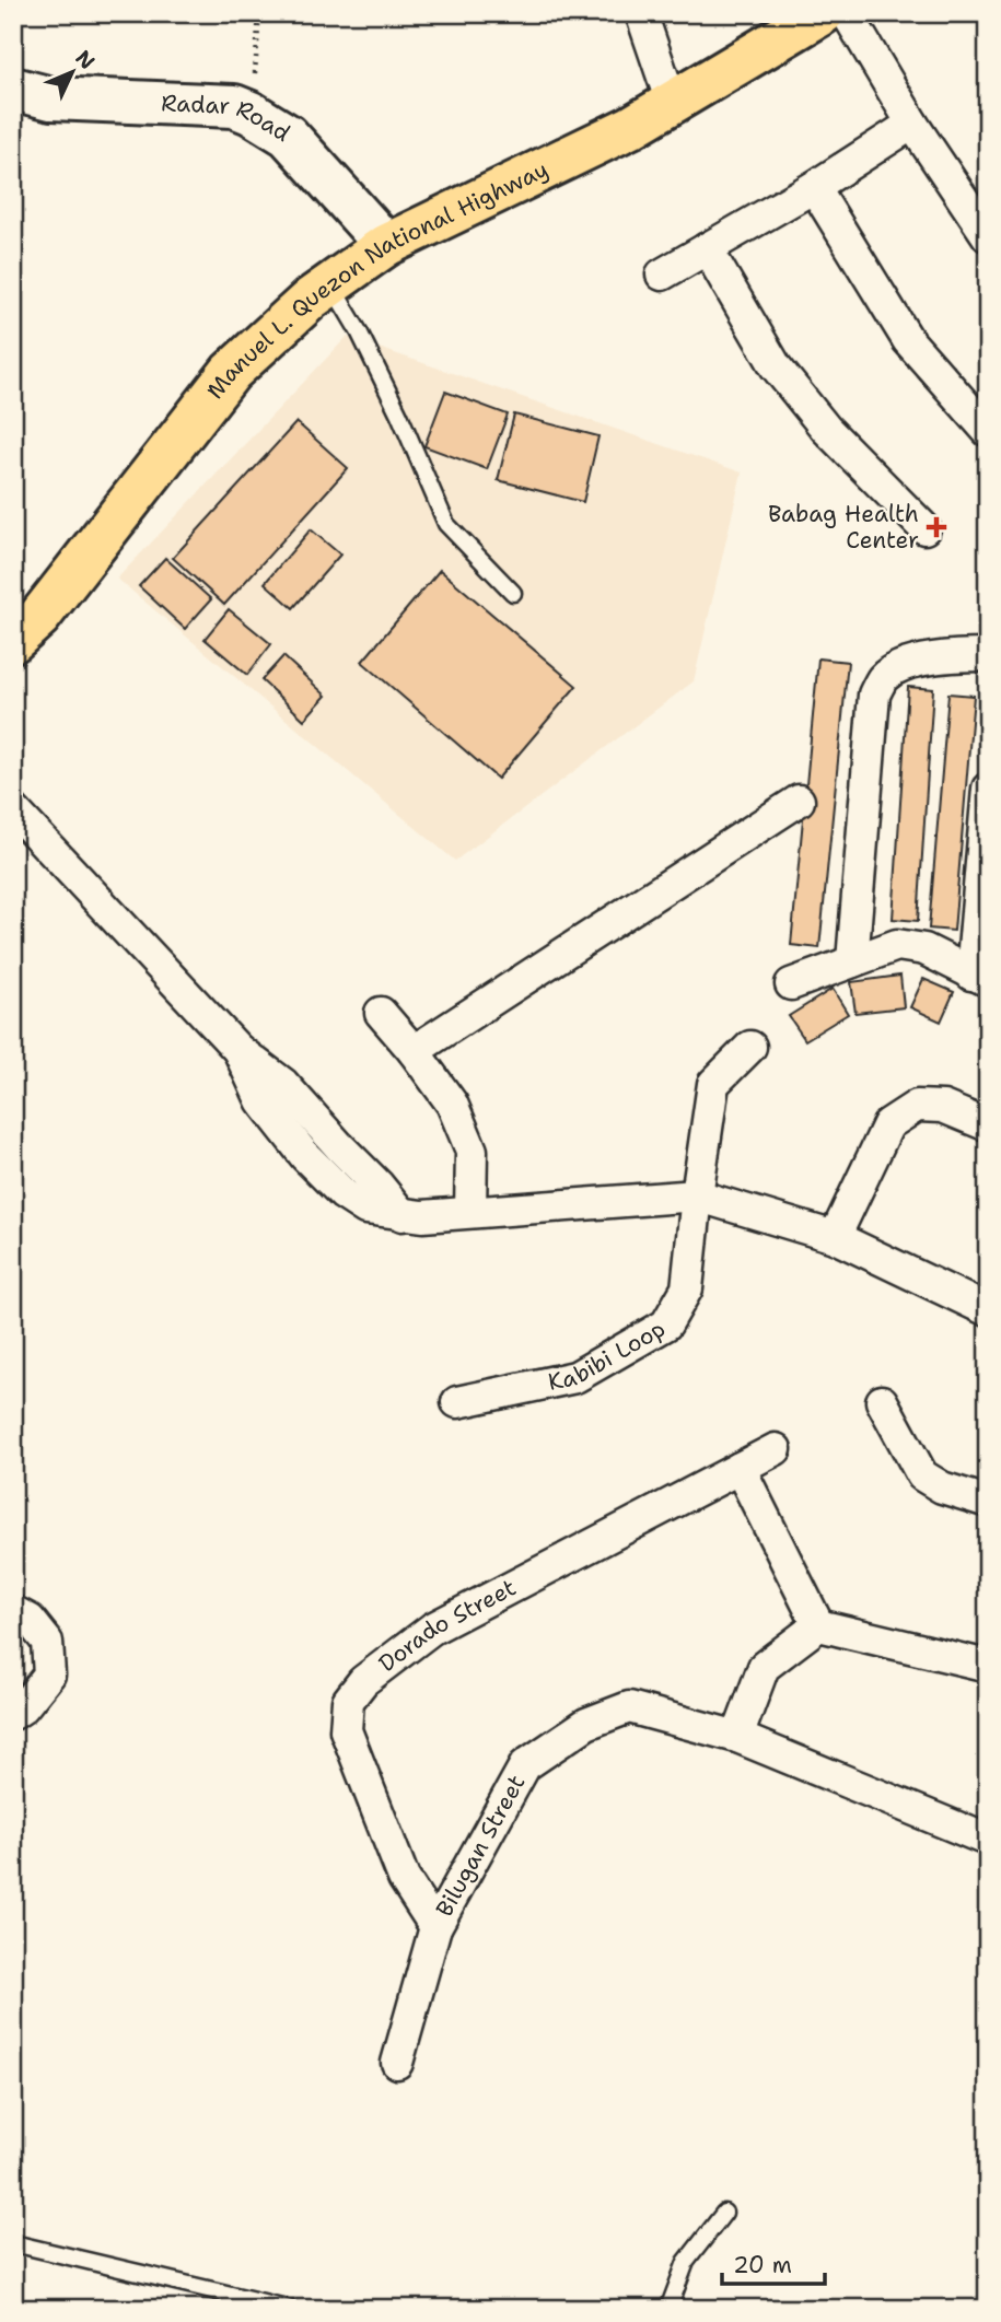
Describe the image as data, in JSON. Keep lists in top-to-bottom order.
{
  "streets": {
    "main road": ["Manuel L. Quezon National Highway"],
    "street": [
      "Radar Road",
      "Kabibi Loop",
      "Dorado Street",
      "Bilugan Street"
    ]
  },
  "crossings": [
    ["Radar Road", "Manuel L. Quezon National Highway"],
    ["Dorado Street", "Bilugan Street"]
  ],
  "places": {
    "health": ["Babag Health Center"]
  },
  "scale_bar": "20 m",
  "north": "top right"
}
